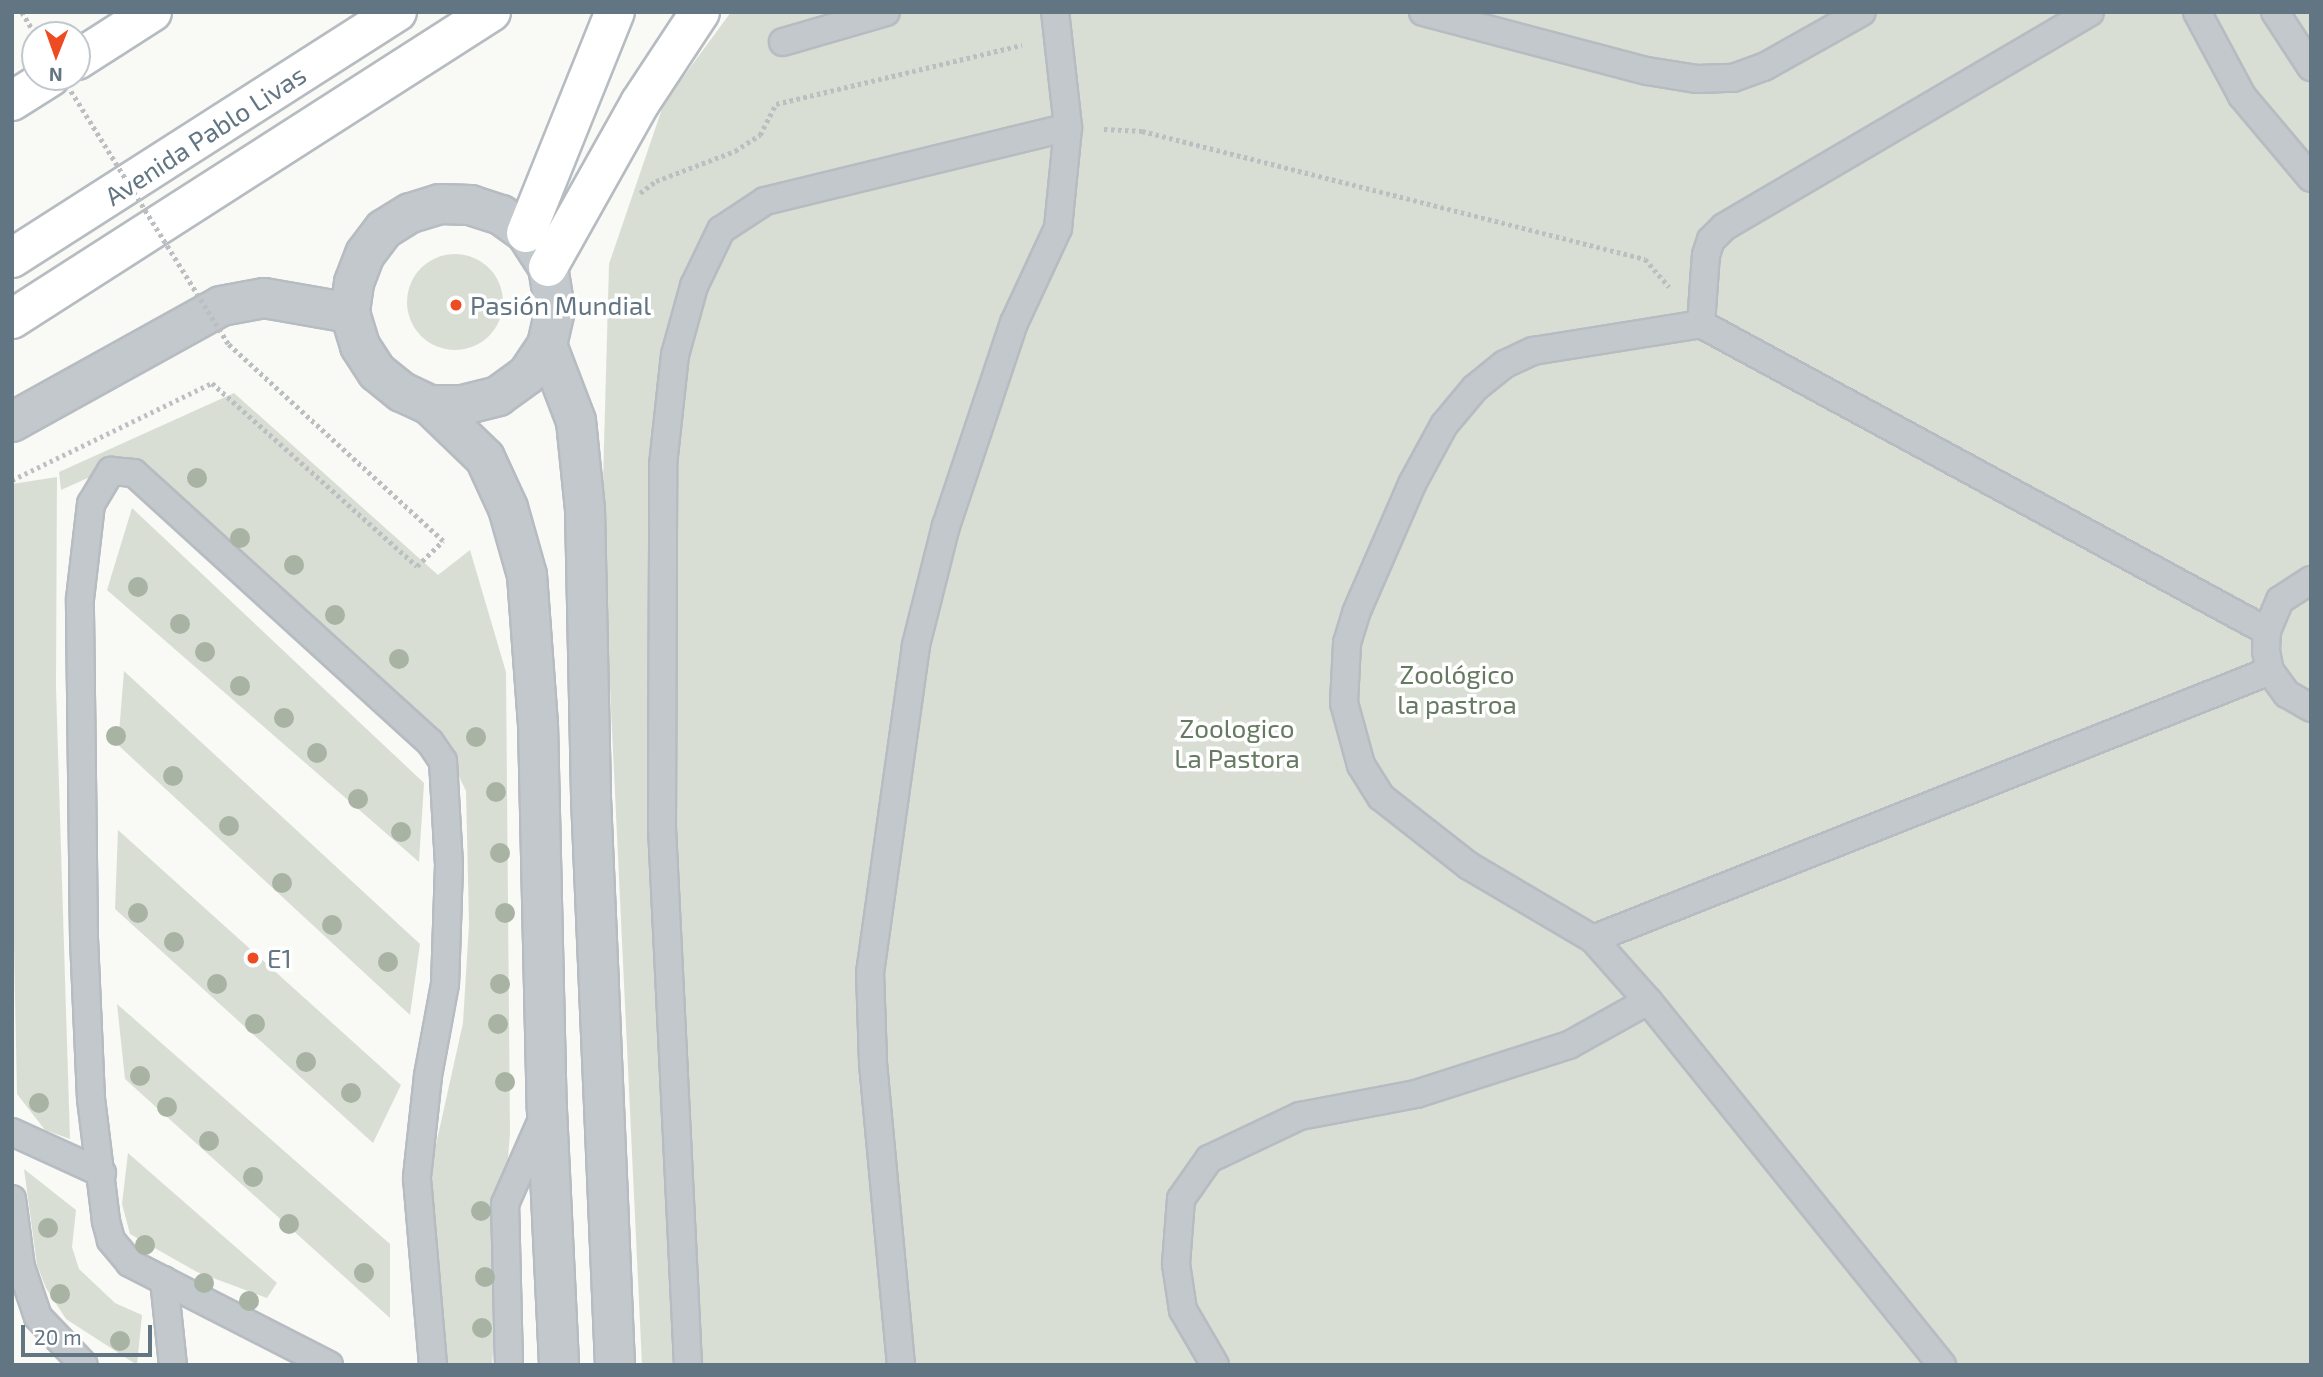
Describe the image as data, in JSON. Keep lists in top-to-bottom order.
{
  "streets": {
    "main road": ["Avenida Pablo Livas"]
  },
  "parks": ["Zoológico la pastroa", "Zoologico La Pastora"],
  "places": ["Pasión Mundial", "E1"],
  "scale_bar": "20 m",
  "north": "bottom"
}
